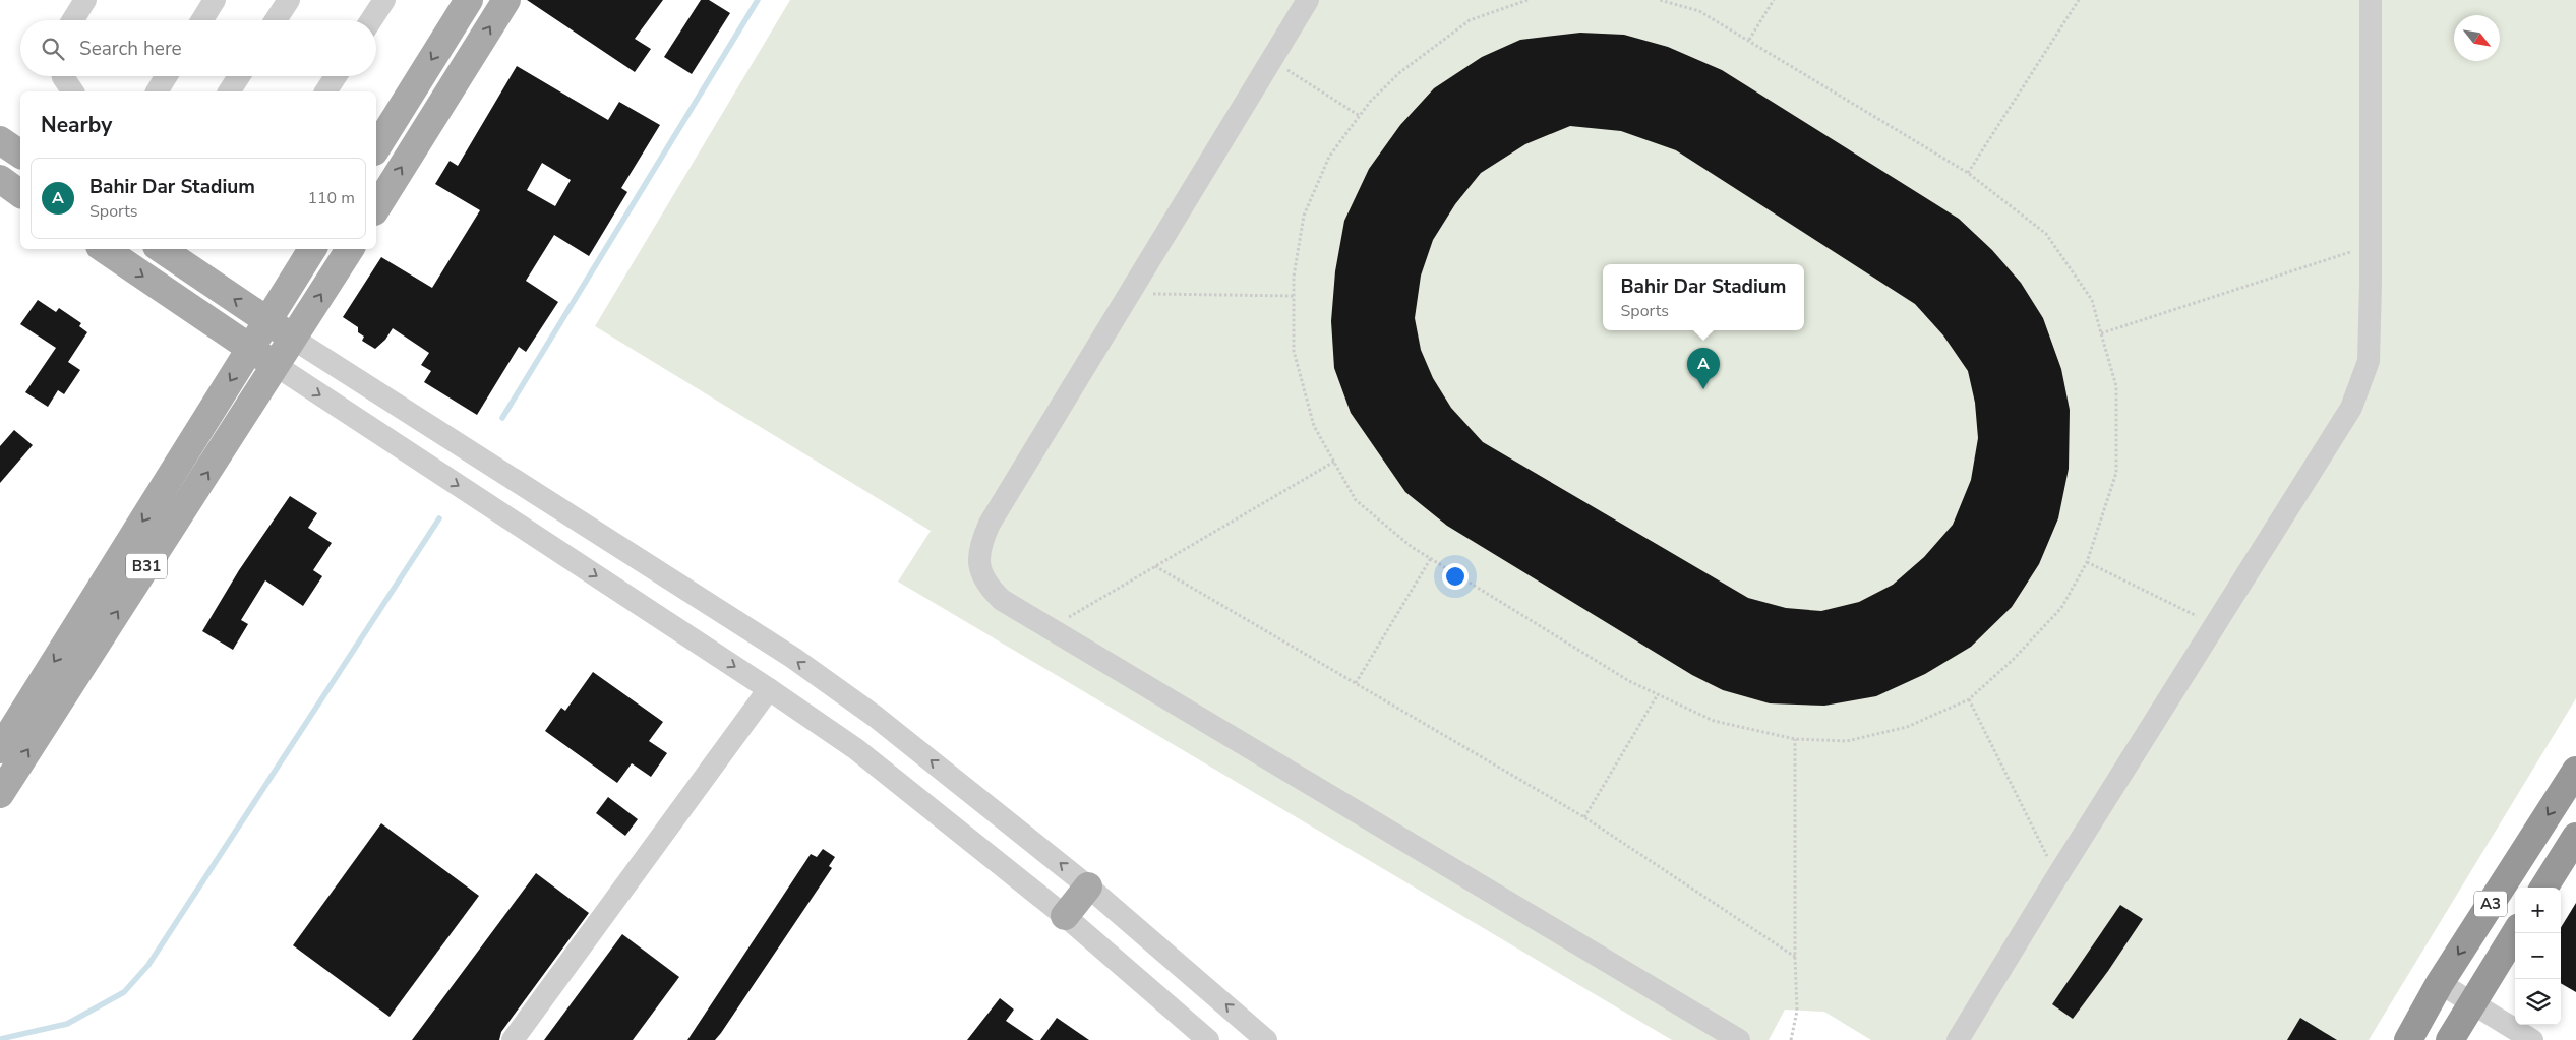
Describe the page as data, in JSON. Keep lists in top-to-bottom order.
{
  "streets": {
    "highway": ["A3"],
    "main road": ["B31"]
  },
  "north": "bottom right",
  "page": {
    "search": "Search here",
    "heading": "Nearby",
    "list": [
      {
        "mark": "A",
        "name": "Bahir Dar Stadium",
        "note": "Sports",
        "value": "110 m"
      }
    ],
    "popup": ["Bahir Dar Stadium", "Sports"],
    "pins": "A",
    "map_buttons": ["+", "−"]
  }
}
